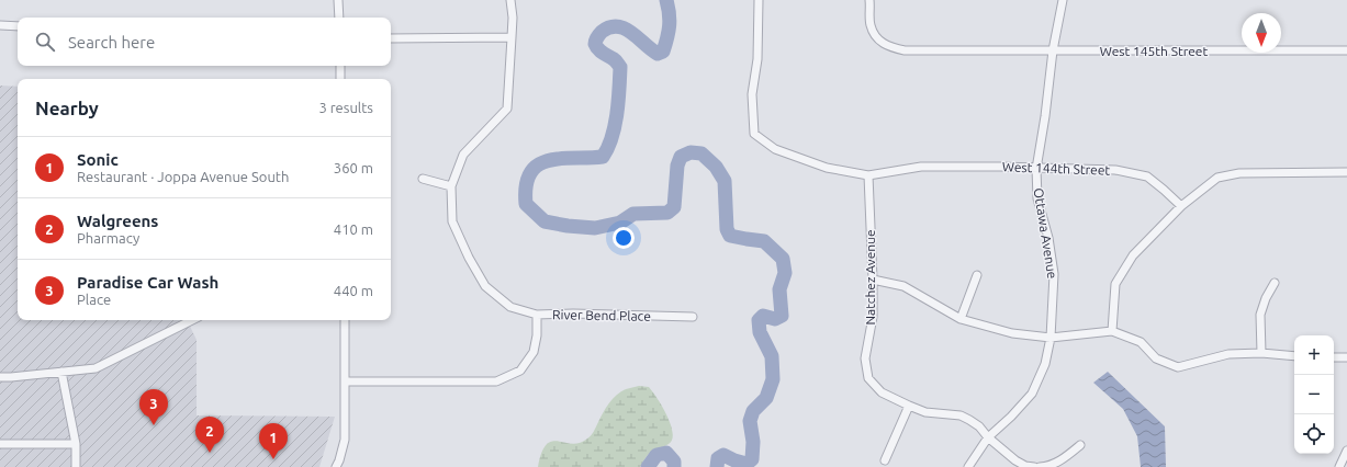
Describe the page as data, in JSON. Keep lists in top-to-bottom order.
{
  "streets": {
    "street": [
      "West 145th Street",
      "West 144th Street",
      "Ottawa Avenue",
      "Natchez Avenue",
      "River Bend Place"
    ]
  },
  "crossings": [
    ["West 145th Street", "Ottawa Avenue"],
    ["West 144th Street", "Ottawa Avenue"],
    ["West 144th Street", "Natchez Avenue"]
  ],
  "north": "bottom",
  "page": {
    "search": "Search here",
    "heading": ["Nearby", "3 results"],
    "list": [
      {
        "mark": "1",
        "name": "Sonic",
        "note": "Restaurant · Joppa Avenue South",
        "value": "360 m"
      },
      {
        "mark": "2",
        "name": "Walgreens",
        "note": "Pharmacy",
        "value": "410 m"
      },
      {
        "mark": "3",
        "name": "Paradise Car Wash",
        "note": "Place",
        "value": "440 m"
      }
    ],
    "map_buttons": ["+", "−"],
    "pins": ["3", "2", "1"]
  }
}
